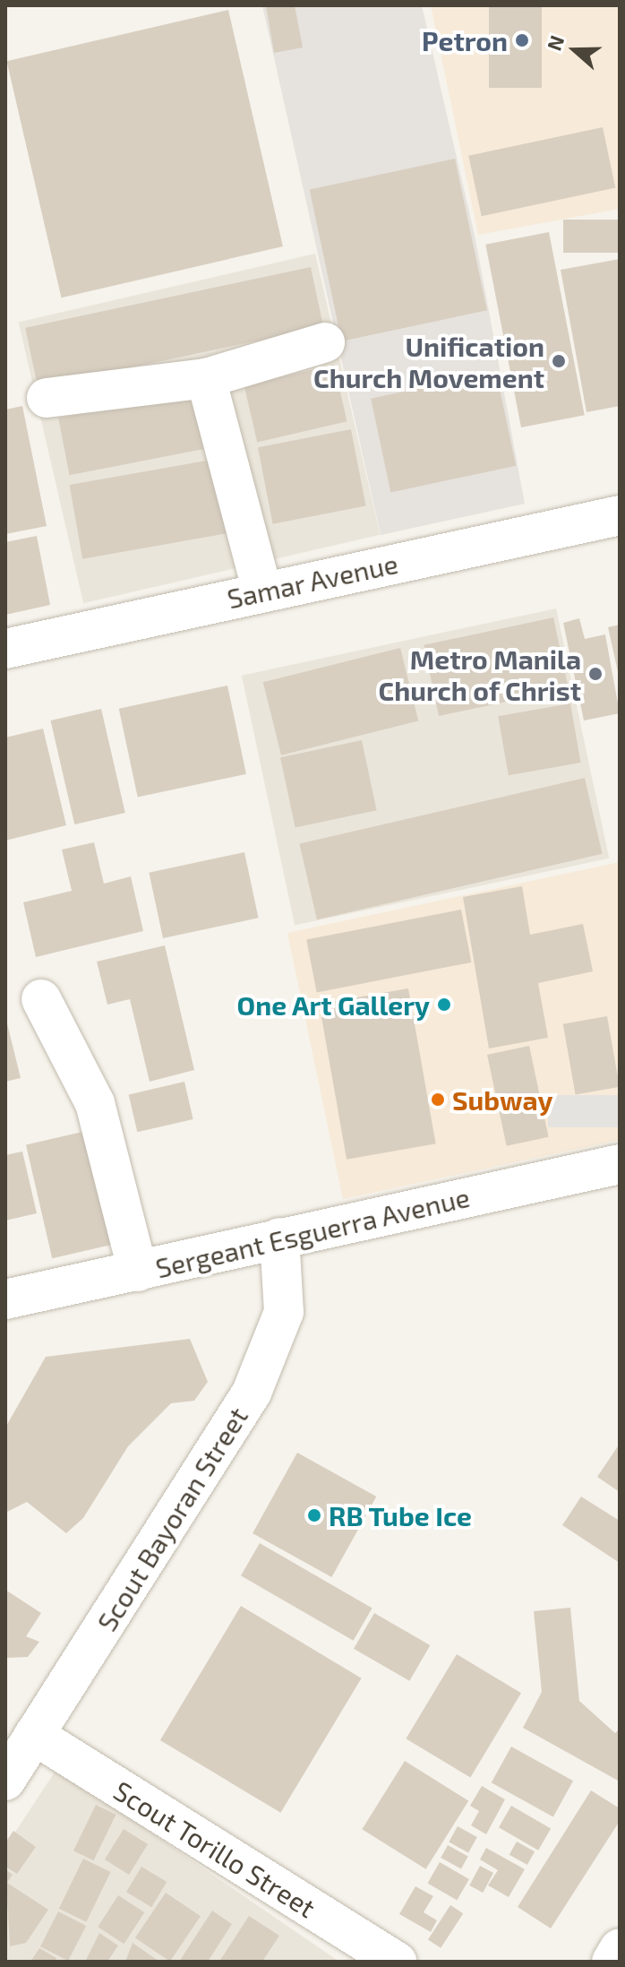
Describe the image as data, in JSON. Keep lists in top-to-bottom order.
{
  "streets": {
    "street": [
      "Samar Avenue",
      "Sergeant Esguerra Avenue",
      "Scout Bayoran Street",
      "Scout Torillo Street"
    ]
  },
  "crossings": [
    ["Sergeant Esguerra Avenue", "Scout Bayoran Street"],
    ["Scout Bayoran Street", "Scout Torillo Street"]
  ],
  "places": [
    "Petron",
    "Unification Church Movement",
    "Metro Manila Church of Christ",
    "One Art Gallery",
    "Subway",
    "RB Tube Ice"
  ],
  "north": "left"
}
